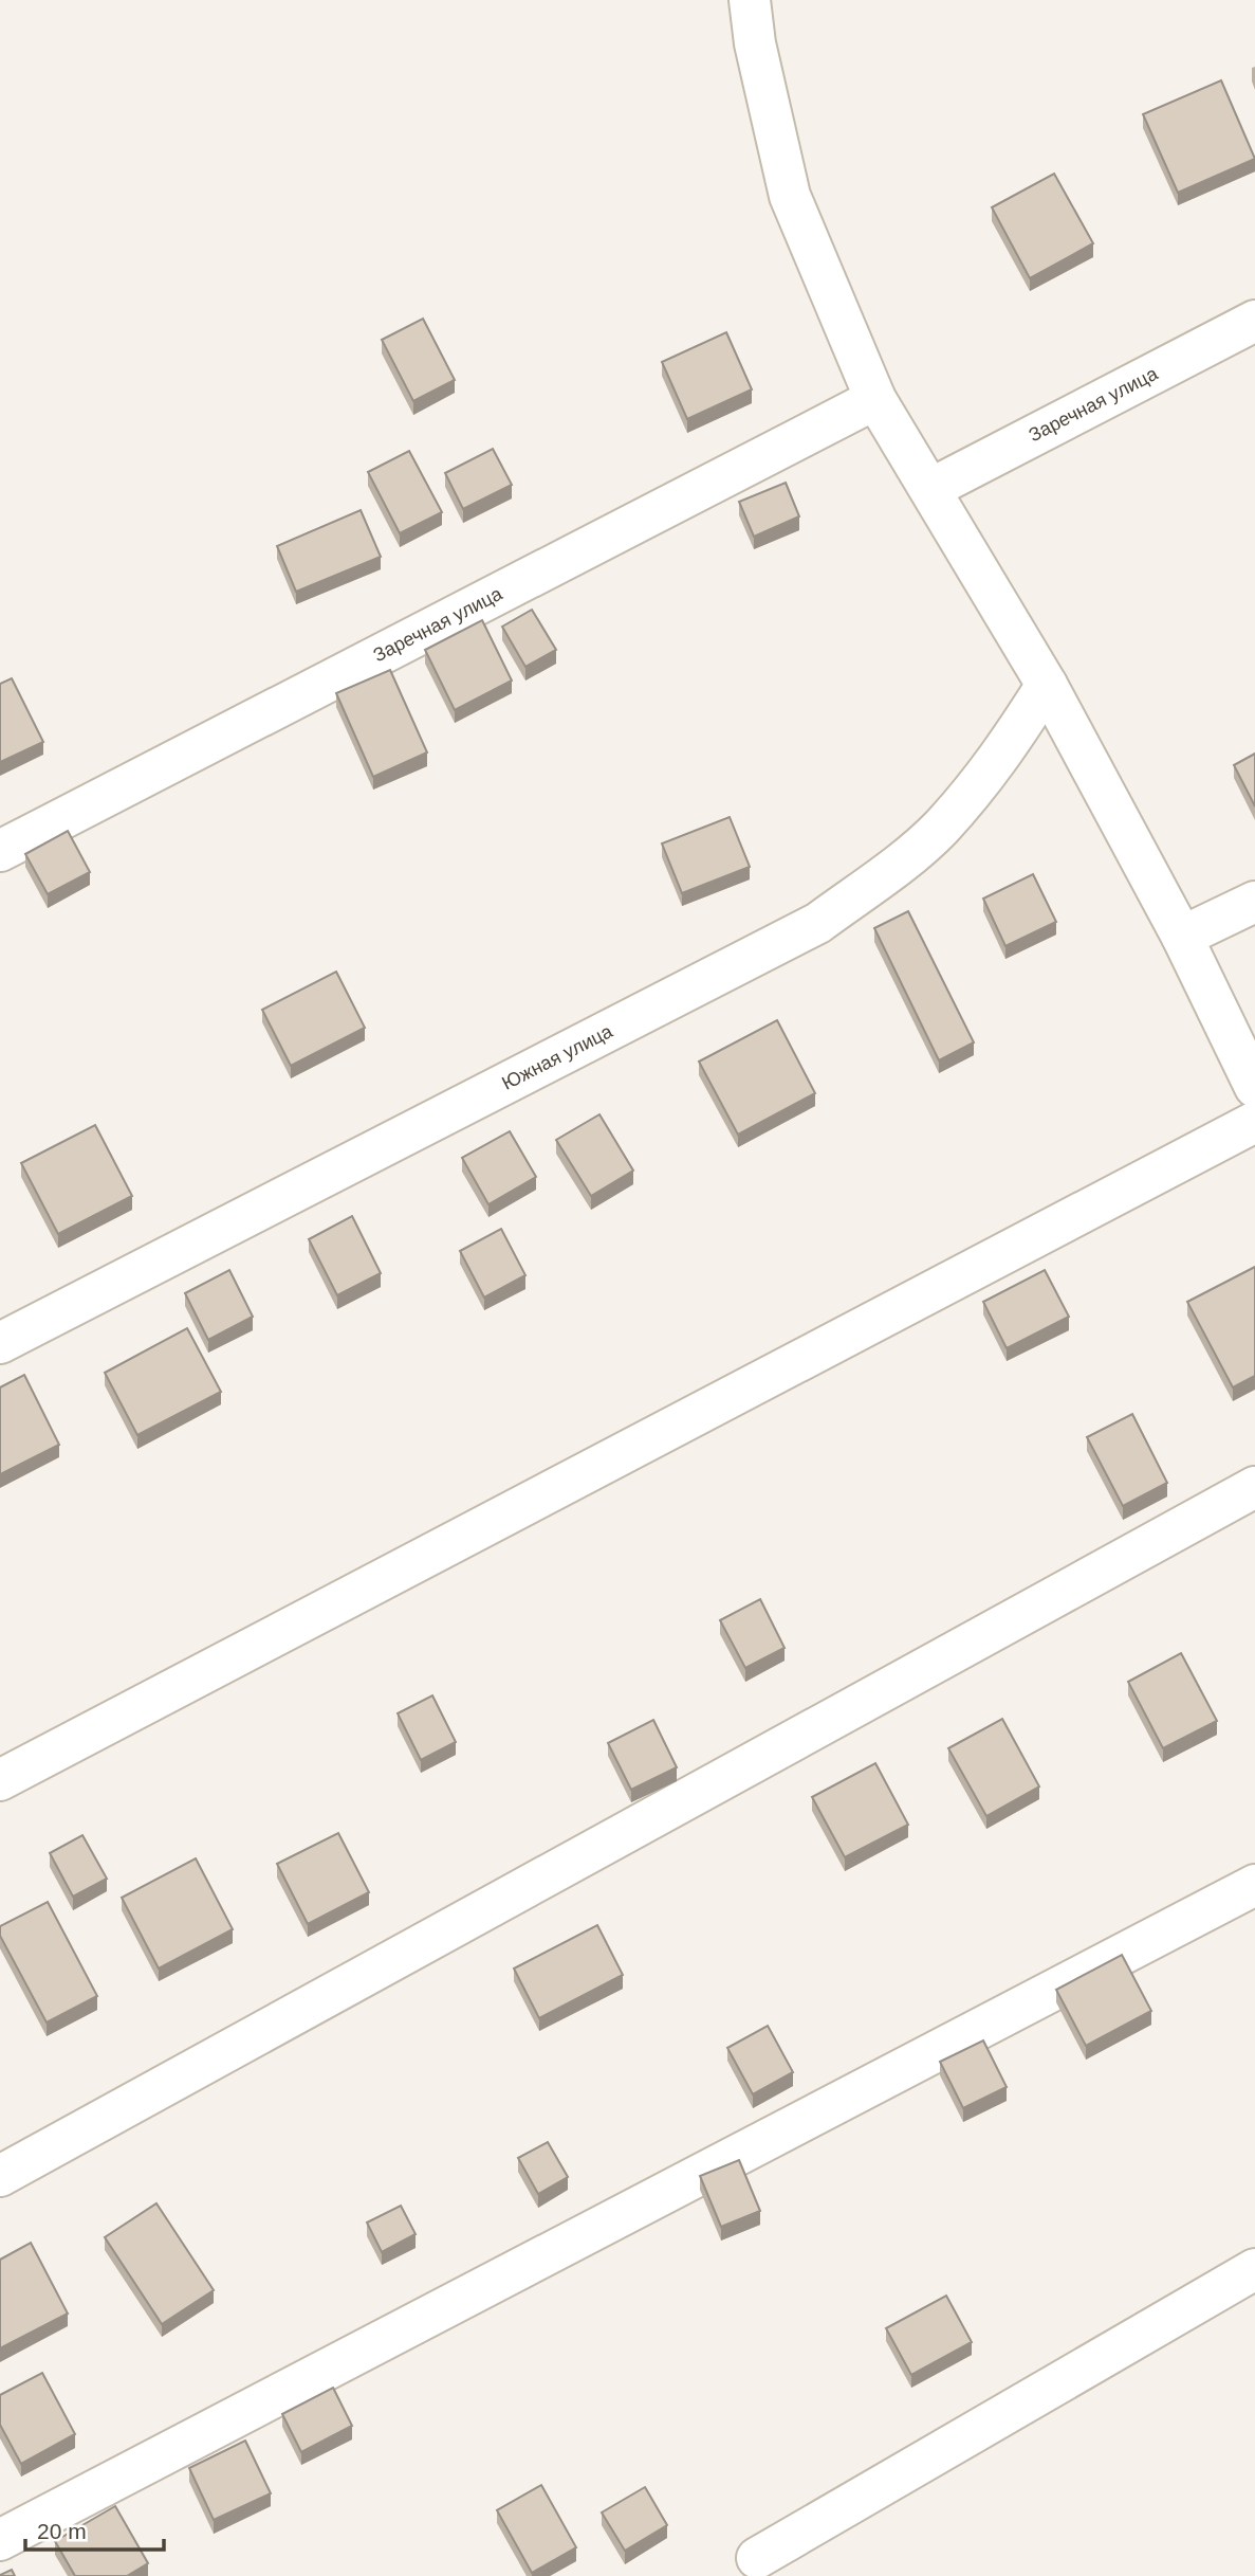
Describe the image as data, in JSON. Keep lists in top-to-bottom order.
{
  "streets": {
    "street": ["Заречная улица", "Южная улица"]
  },
  "scale_bar": "20 m"
}
